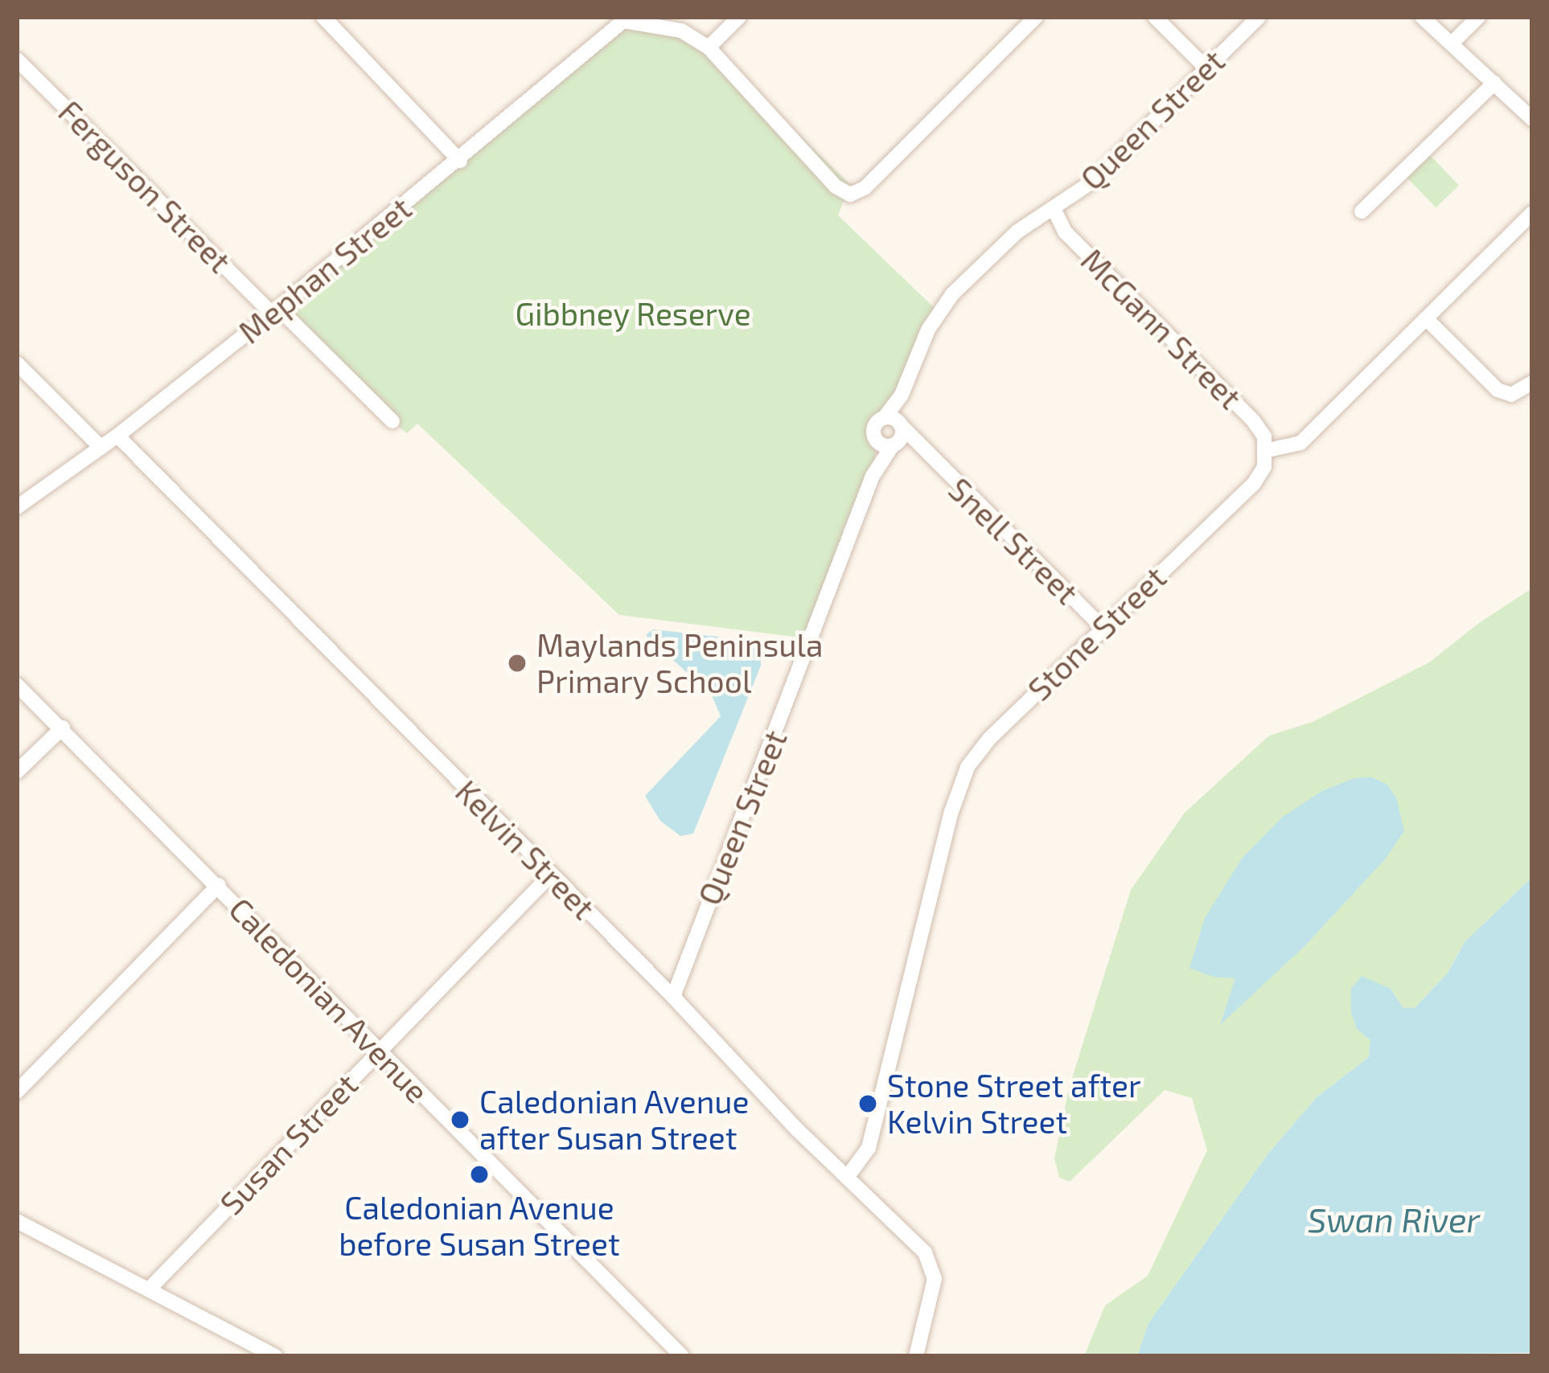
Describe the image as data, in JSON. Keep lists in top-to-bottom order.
{
  "streets": {
    "street": [
      "Queen Street",
      "Ferguson Street",
      "Mephan Street",
      "McGann Street",
      "Snell Street",
      "Stone Street",
      "Kelvin Street",
      "Caledonian Avenue",
      "Susan Street"
    ]
  },
  "crossings": [
    ["Queen Street", "McGann Street"],
    ["Queen Street", "Snell Street"],
    ["Queen Street", "Kelvin Street"],
    ["Ferguson Street", "Mephan Street"],
    ["Mephan Street", "Kelvin Street"],
    ["McGann Street", "Stone Street"],
    ["Snell Street", "Stone Street"],
    ["Stone Street", "Kelvin Street"],
    ["Kelvin Street", "Susan Street"],
    ["Caledonian Avenue", "Susan Street"]
  ],
  "water": ["Swan River"],
  "parks": ["Gibbney Reserve"],
  "places": [
    "Maylands Peninsula Primary School",
    "Stone Street after Kelvin Street",
    "Caledonian Avenue after Susan Street",
    "Caledonian Avenue before Susan Street"
  ]
}
